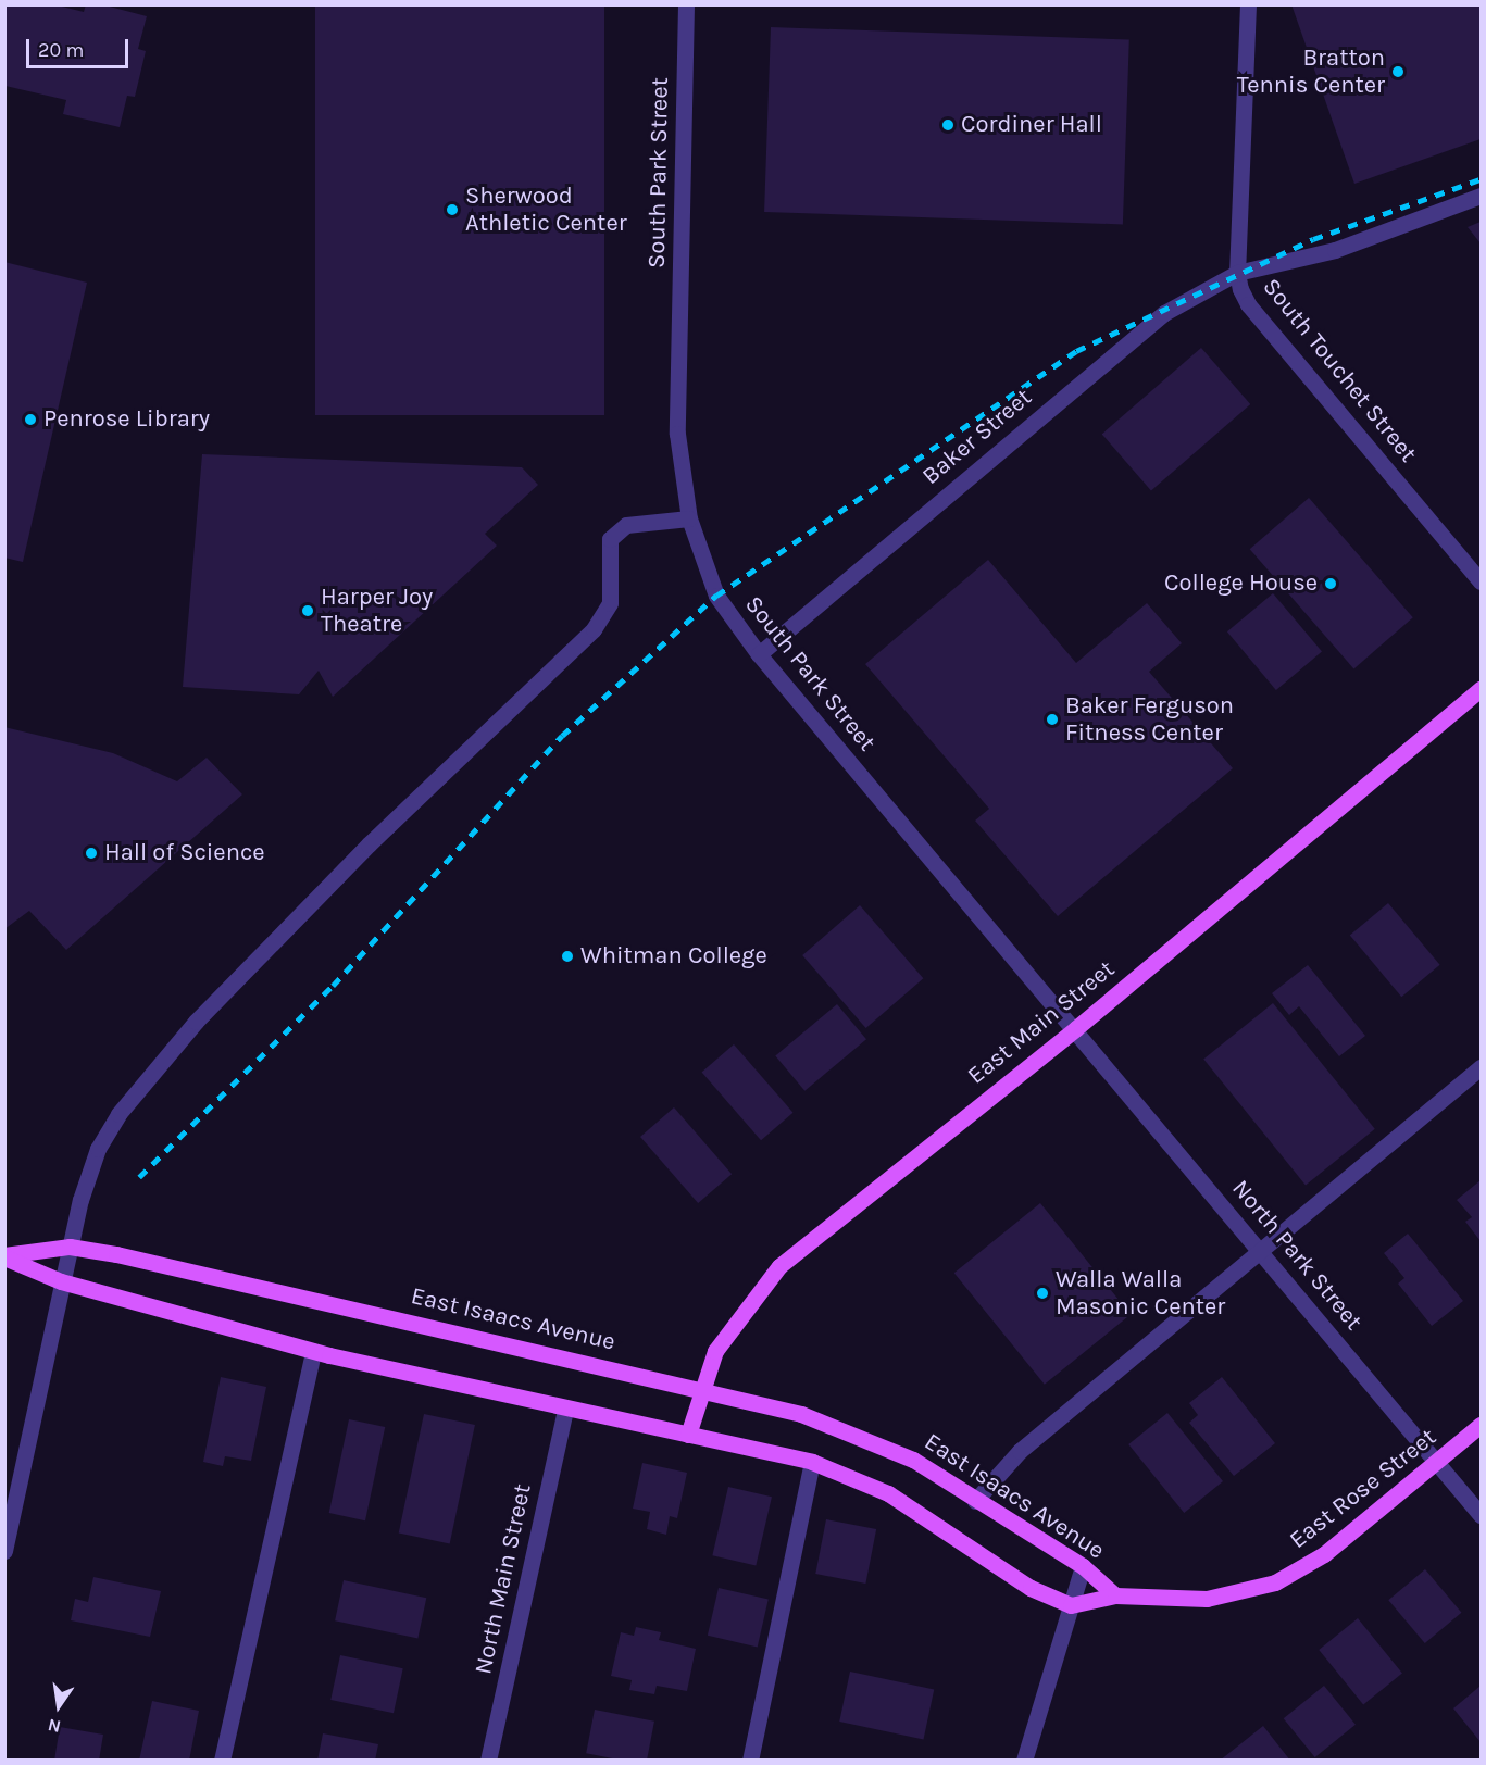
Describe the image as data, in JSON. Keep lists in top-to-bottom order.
{
  "streets": {
    "main road": ["East Main Street", "East Isaacs Avenue", "East Rose Street"],
    "street": [
      "South Park Street",
      "South Touchet Street",
      "Baker Street",
      "North Park Street",
      "North Main Street"
    ]
  },
  "crossings": [
    ["South Park Street", "Baker Street"],
    ["South Park Street", "East Main Street"],
    ["South Park Street", "North Park Street"],
    ["South Touchet Street", "Baker Street"],
    ["East Main Street", "North Park Street"],
    ["East Main Street", "East Isaacs Avenue"],
    ["North Park Street", "East Rose Street"],
    ["East Isaacs Avenue", "East Rose Street"],
    ["East Isaacs Avenue", "North Main Street"]
  ],
  "places": [
    "Bratton Tennis Center",
    "Cordiner Hall",
    "Sherwood Athletic Center",
    "Penrose Library",
    "College House",
    "Harper Joy Theatre",
    "Baker Ferguson Fitness Center",
    "Hall of Science",
    "Whitman College",
    "Walla Walla Masonic Center"
  ],
  "scale_bar": "20 m",
  "north": "bottom"
}
